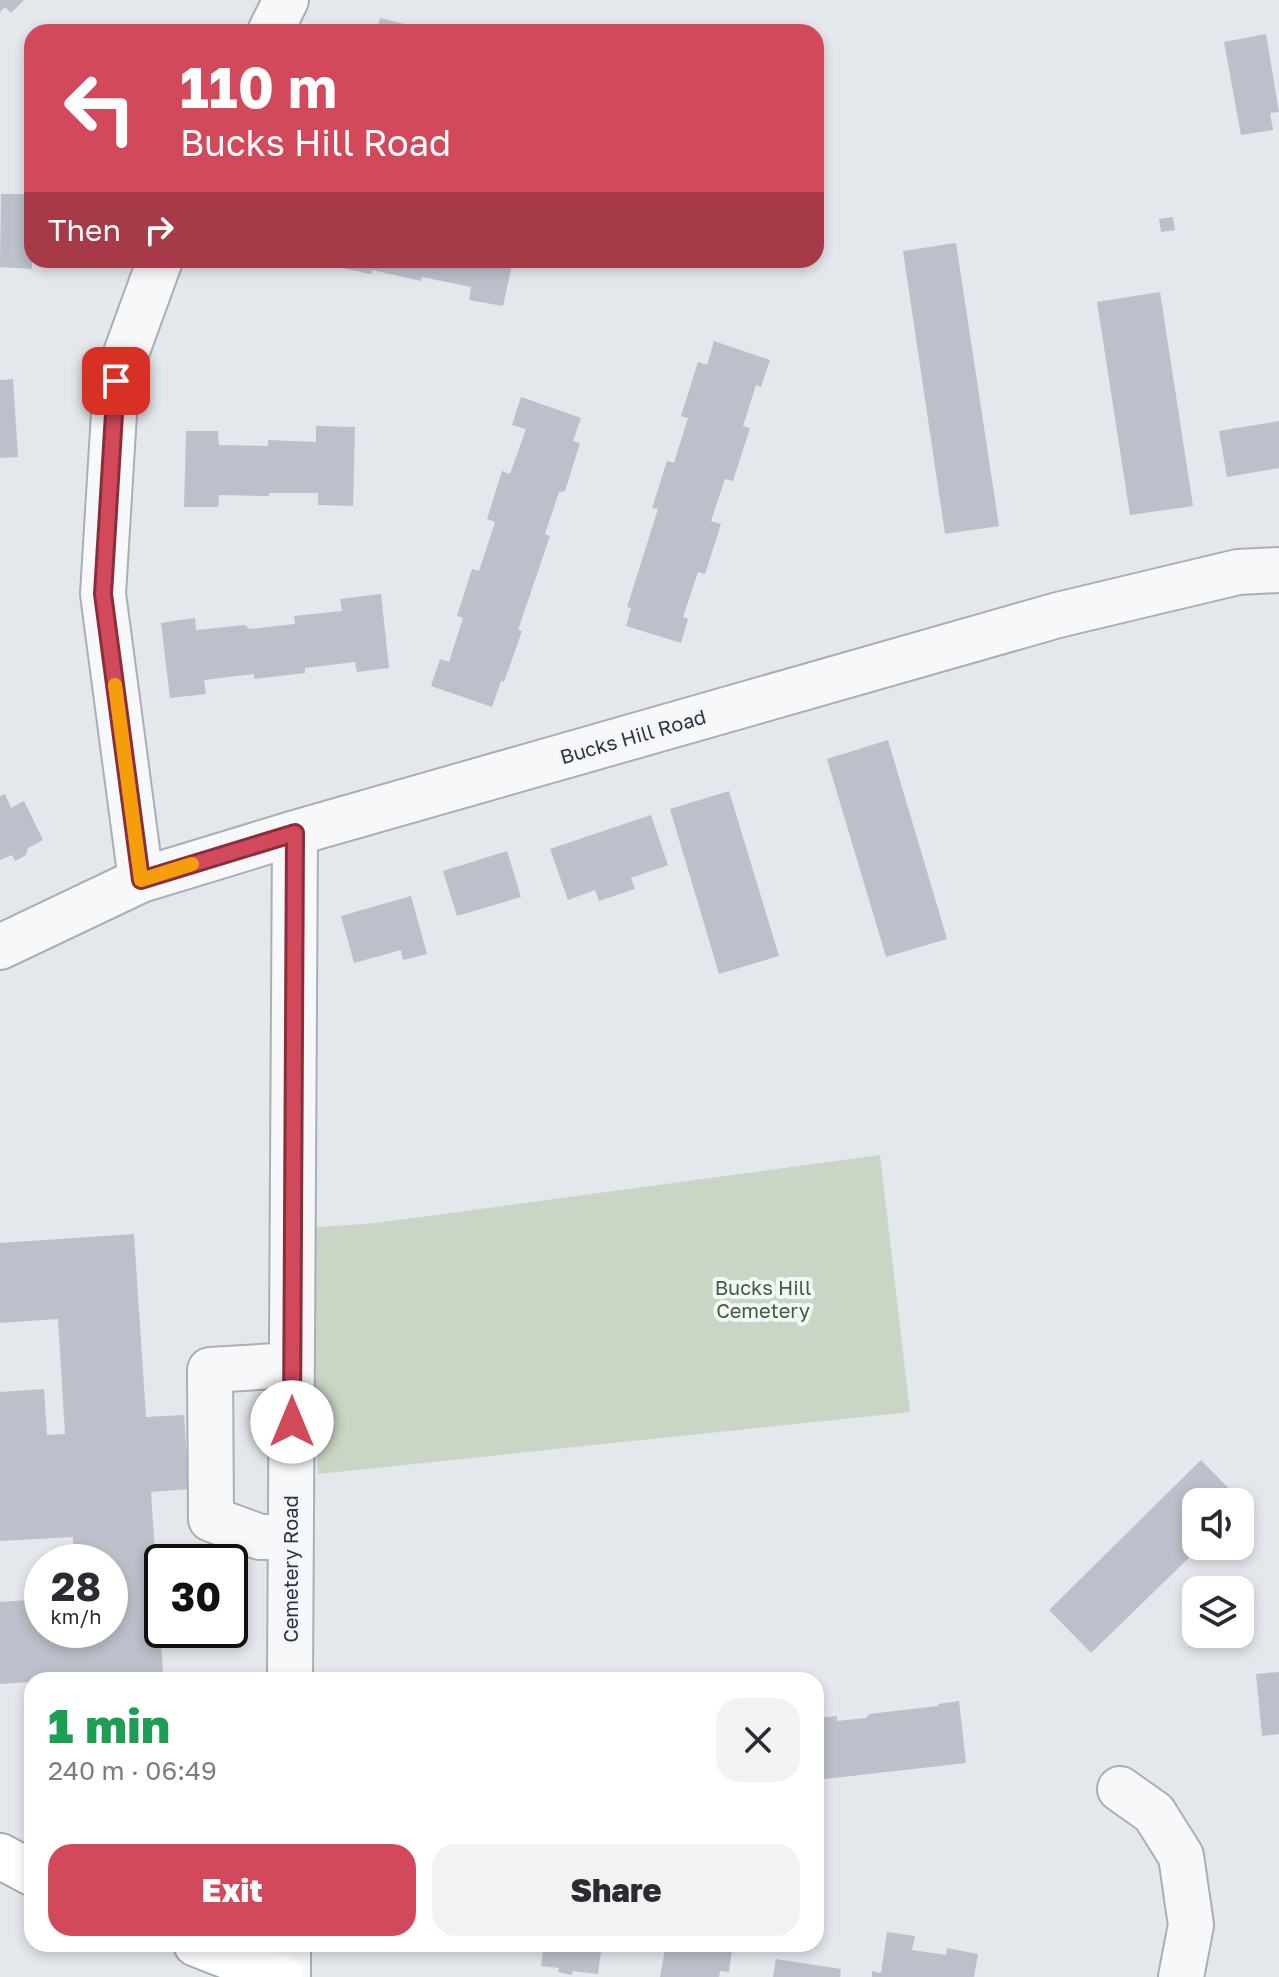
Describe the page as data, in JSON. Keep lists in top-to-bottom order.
{
  "streets": {
    "street": ["Bucks Hill Road", "Cemetery Road"]
  },
  "crossings": [
    ["Bucks Hill Road", "Cemetery Road"]
  ],
  "parks": ["Bucks Hill Cemetery"],
  "page": {
    "turn": ["110 m", "Bucks Hill Road"],
    "then": "Then",
    "speed": "28 km/h",
    "limit": "30",
    "heading": ["1 min", "240 m · 06:49"],
    "buttons": ["Exit", "Share"]
  }
}
